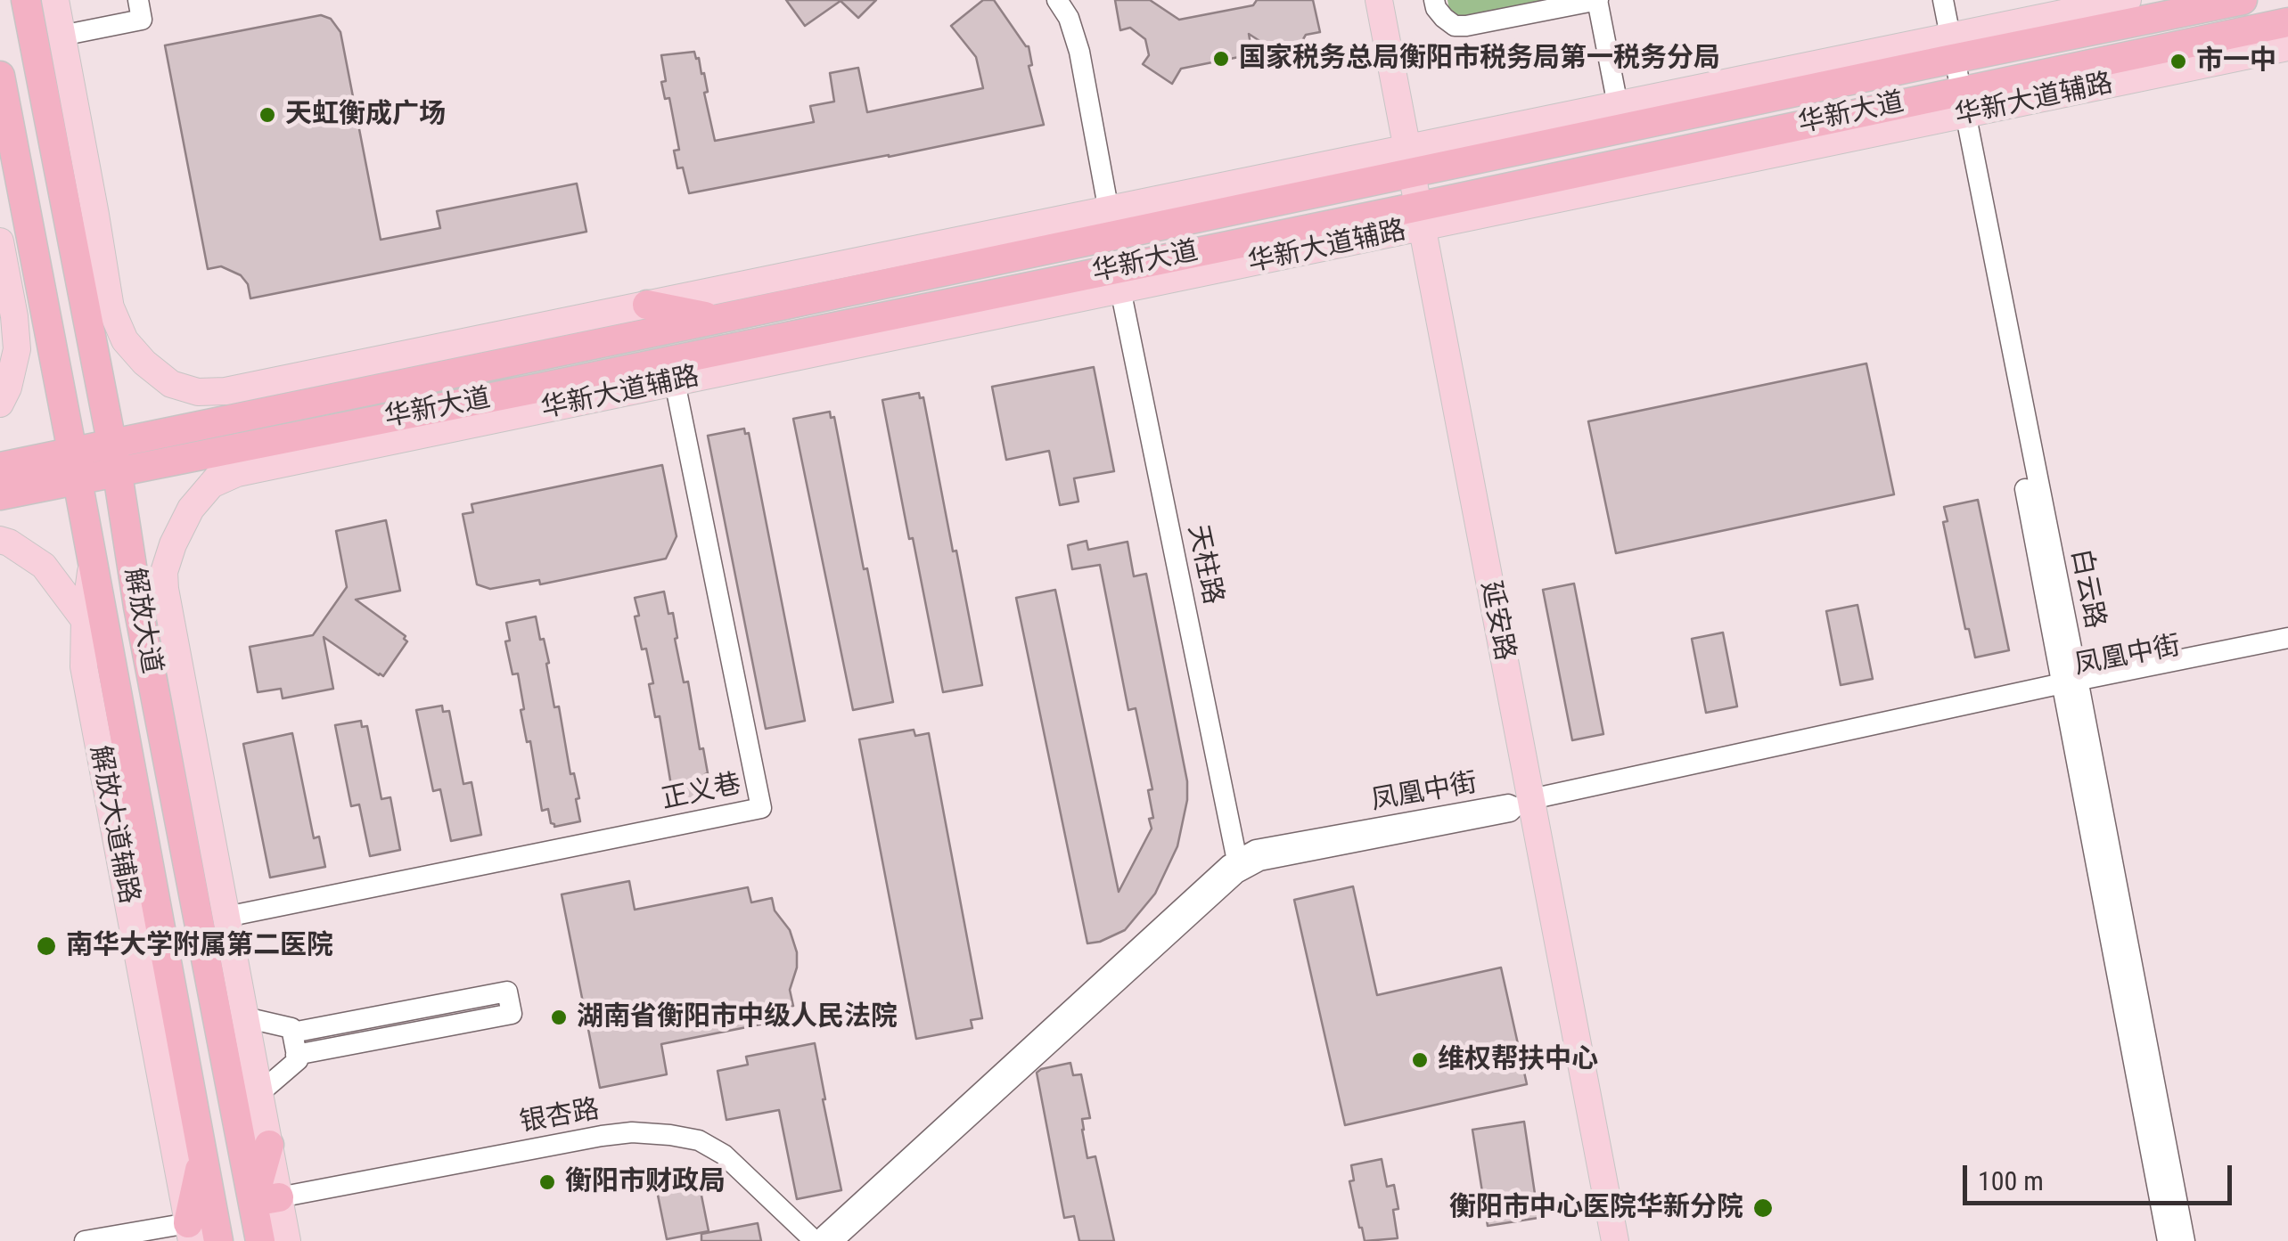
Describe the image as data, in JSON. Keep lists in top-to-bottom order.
{
  "streets": {
    "highway": ["华新大道", "解放大道"],
    "main road": ["华新大道辅路", "延安路", "解放大道辅路"],
    "street": [
      "天柱路",
      "白云路",
      "凤凰中街",
      "正义巷",
      "银杏路"
    ]
  },
  "crossings": [
    ["华新大道辅路", "华新大道"],
    ["华新大道辅路", "天柱路"],
    ["华新大道辅路", "白云路"],
    ["华新大道辅路", "正义巷"],
    ["华新大道", "天柱路"],
    ["华新大道", "白云路"],
    ["华新大道", "解放大道"],
    ["华新大道", "延安路"],
    ["天柱路", "凤凰中街"],
    ["白云路", "凤凰中街"],
    ["解放大道", "解放大道辅路"],
    ["解放大道", "银杏路"],
    ["延安路", "凤凰中街"]
  ],
  "places": [
    "国家税务总局衡阳市税务局第一税务分局",
    "市一中",
    "天虹衡成广场",
    "南华大学附属第二医院",
    "湖南省衡阳市中级人民法院",
    "维权帮扶中心",
    "衡阳市财政局",
    "衡阳市中心医院华新分院"
  ],
  "scale_bar": "100 m"
}
